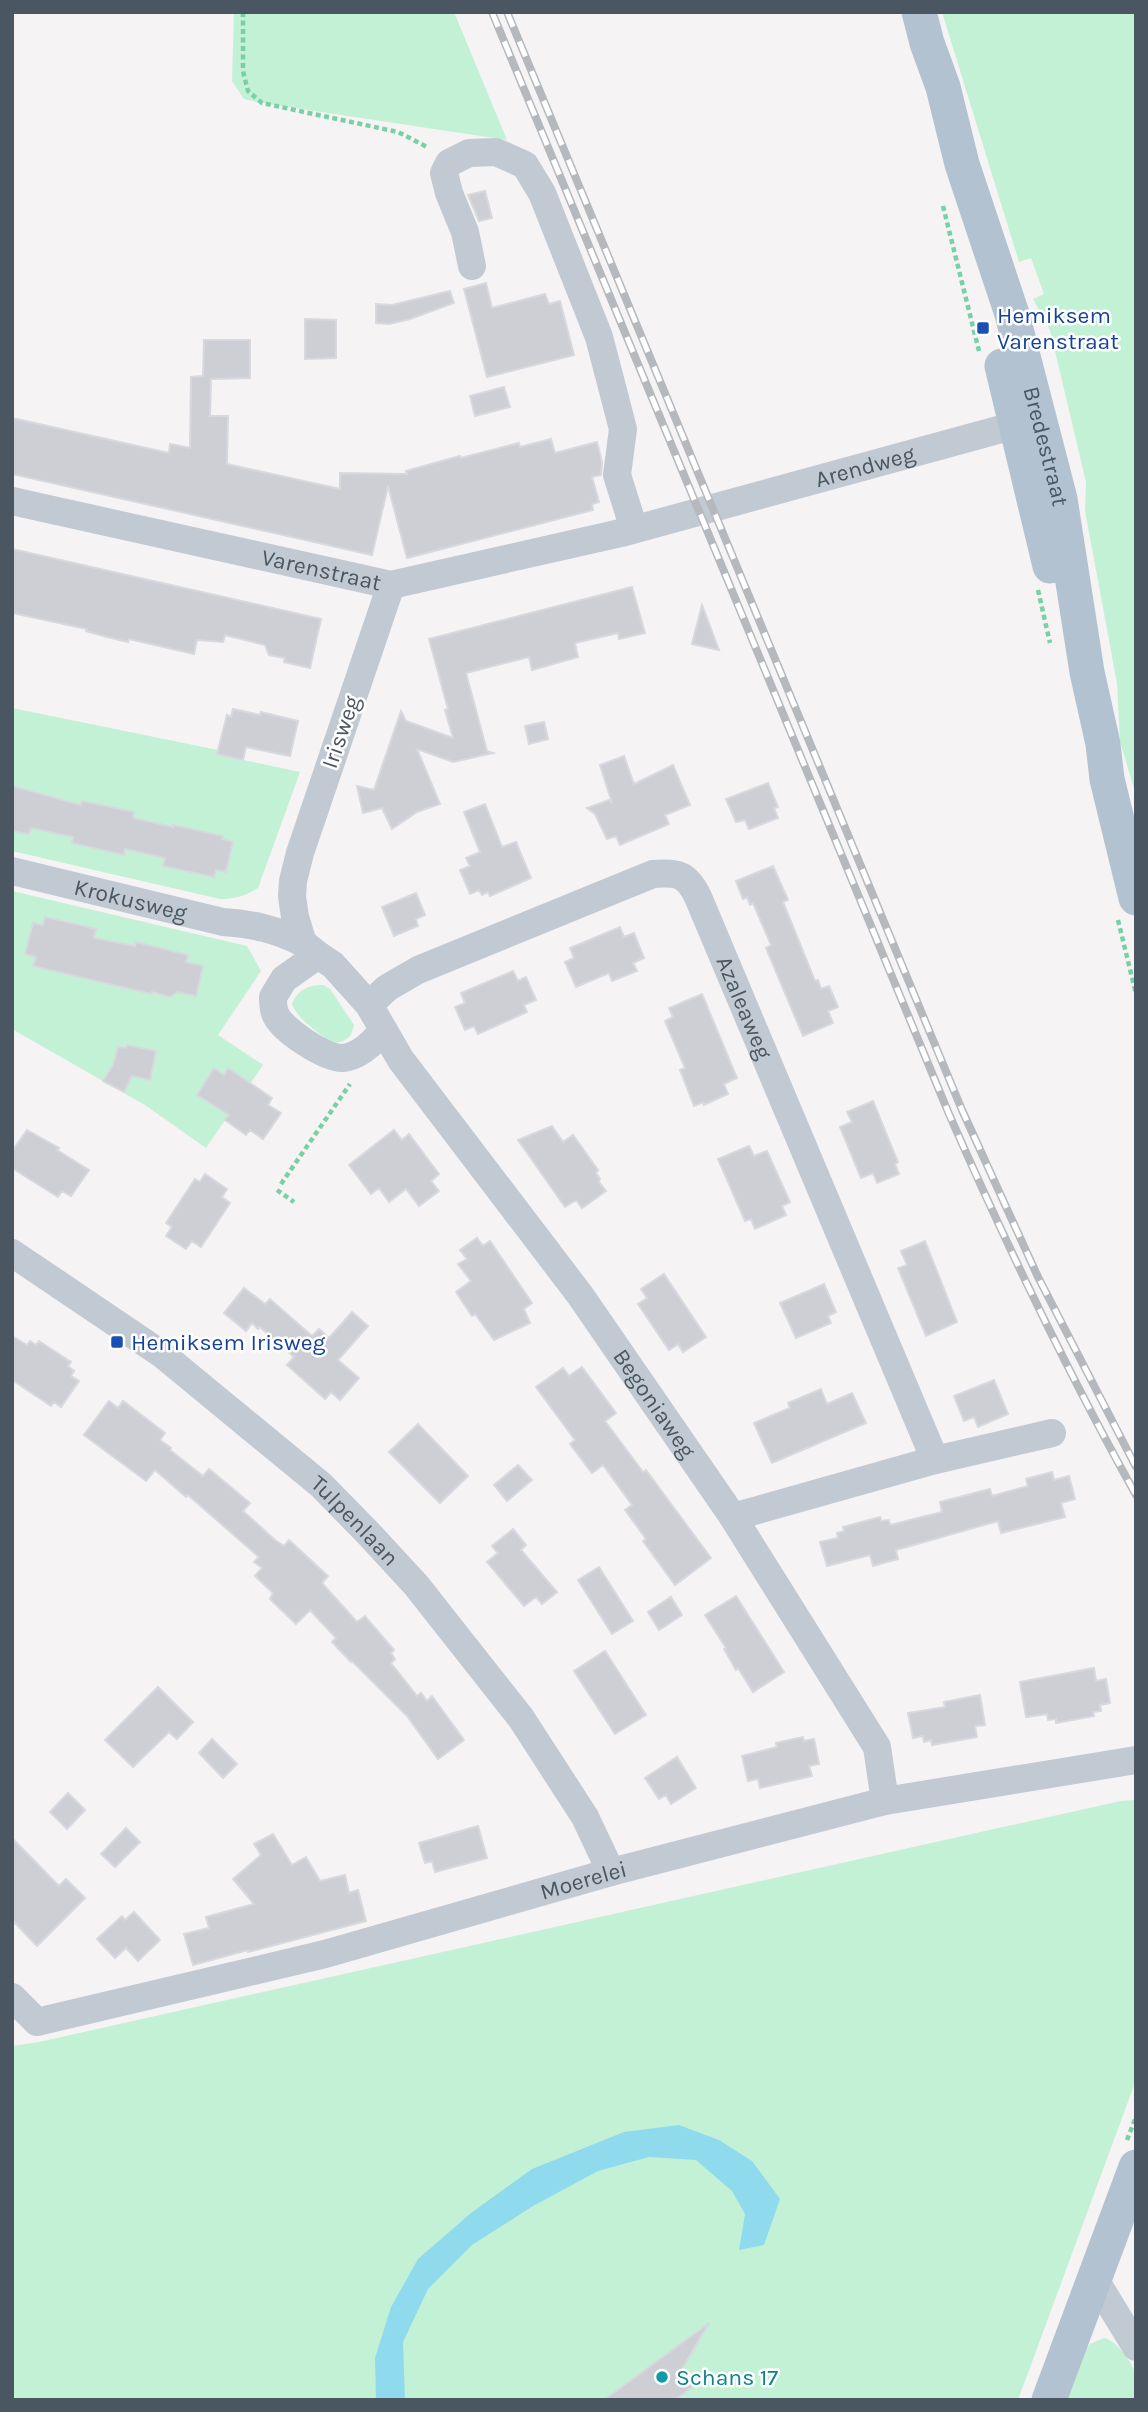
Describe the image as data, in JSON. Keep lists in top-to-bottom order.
{
  "streets": {
    "main road": ["Bredestraat"],
    "street": [
      "Arendweg",
      "Varenstraat",
      "Irisweg",
      "Krokusweg",
      "Azaleaweg",
      "Begoniaweg",
      "Tulpenlaan",
      "Moerelei"
    ]
  },
  "crossings": [
    ["Bredestraat", "Arendweg"],
    ["Arendweg", "Varenstraat"],
    ["Varenstraat", "Irisweg"],
    ["Irisweg", "Krokusweg"],
    ["Irisweg", "Azaleaweg"],
    ["Irisweg", "Begoniaweg"],
    ["Azaleaweg", "Begoniaweg"],
    ["Begoniaweg", "Moerelei"],
    ["Tulpenlaan", "Moerelei"]
  ],
  "places": {
    "transit": ["Hemiksem Varenstraat", "Hemiksem Irisweg"],
    "other": ["Schans 17"]
  }
}
